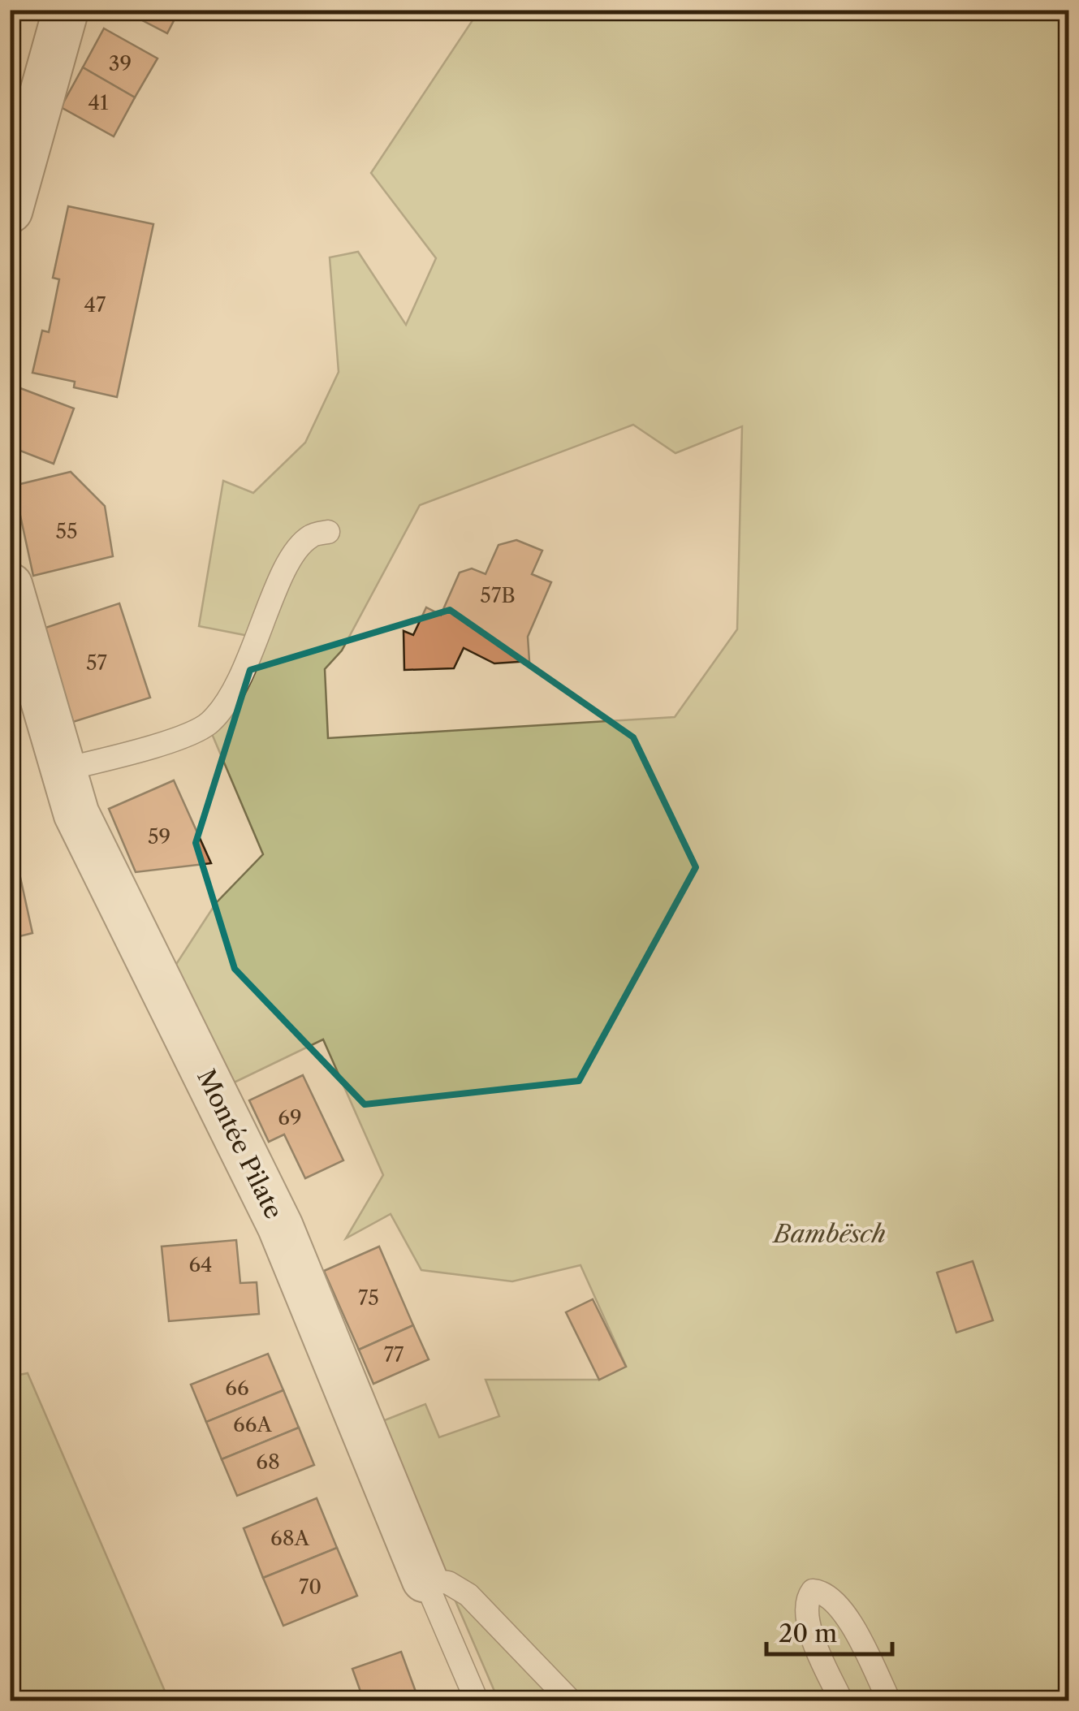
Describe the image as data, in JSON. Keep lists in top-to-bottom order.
{
  "streets": {
    "street": ["Montée Pilate"]
  },
  "parks": ["Bambësch"],
  "house_numbers": [
    "39",
    "41",
    "47",
    "55",
    "57B",
    "57",
    "59",
    "69",
    "64",
    "75",
    "77",
    "66",
    "66A",
    "68",
    "68A",
    "70"
  ],
  "scale_bar": "20 m"
}
